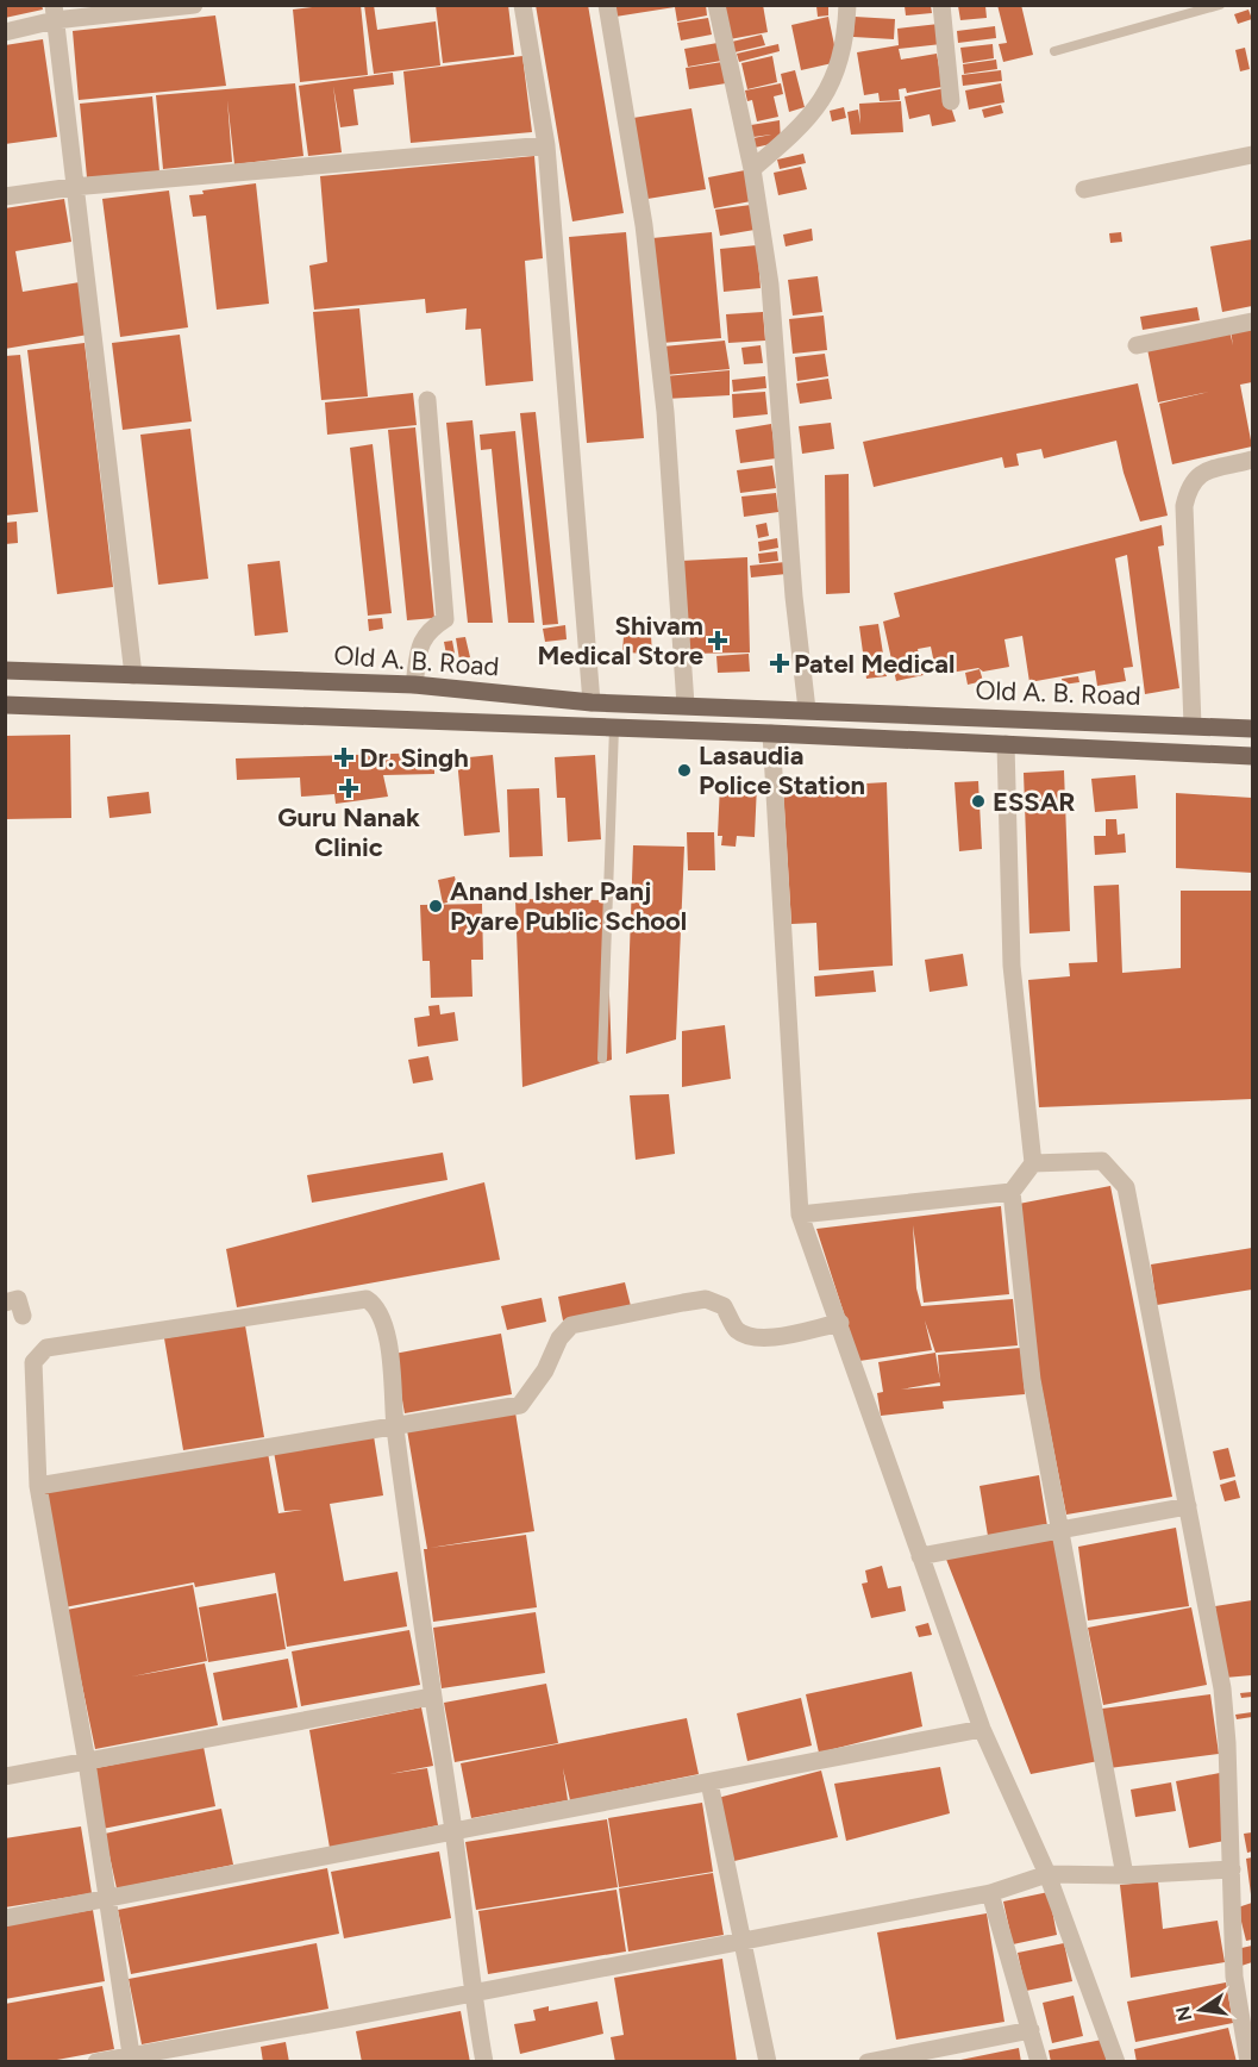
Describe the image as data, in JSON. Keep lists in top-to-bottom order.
{
  "streets": {
    "main road": ["Old A. B. Road"]
  },
  "places": {
    "health": [
      "Shivam Medical Store",
      "Patel Medical",
      "Dr. Singh",
      "Guru Nanak Clinic"
    ],
    "other": ["Lasaudia Police Station", "ESSAR", "Anand Isher Panj Pyare Public School"]
  },
  "north": "left"
}
